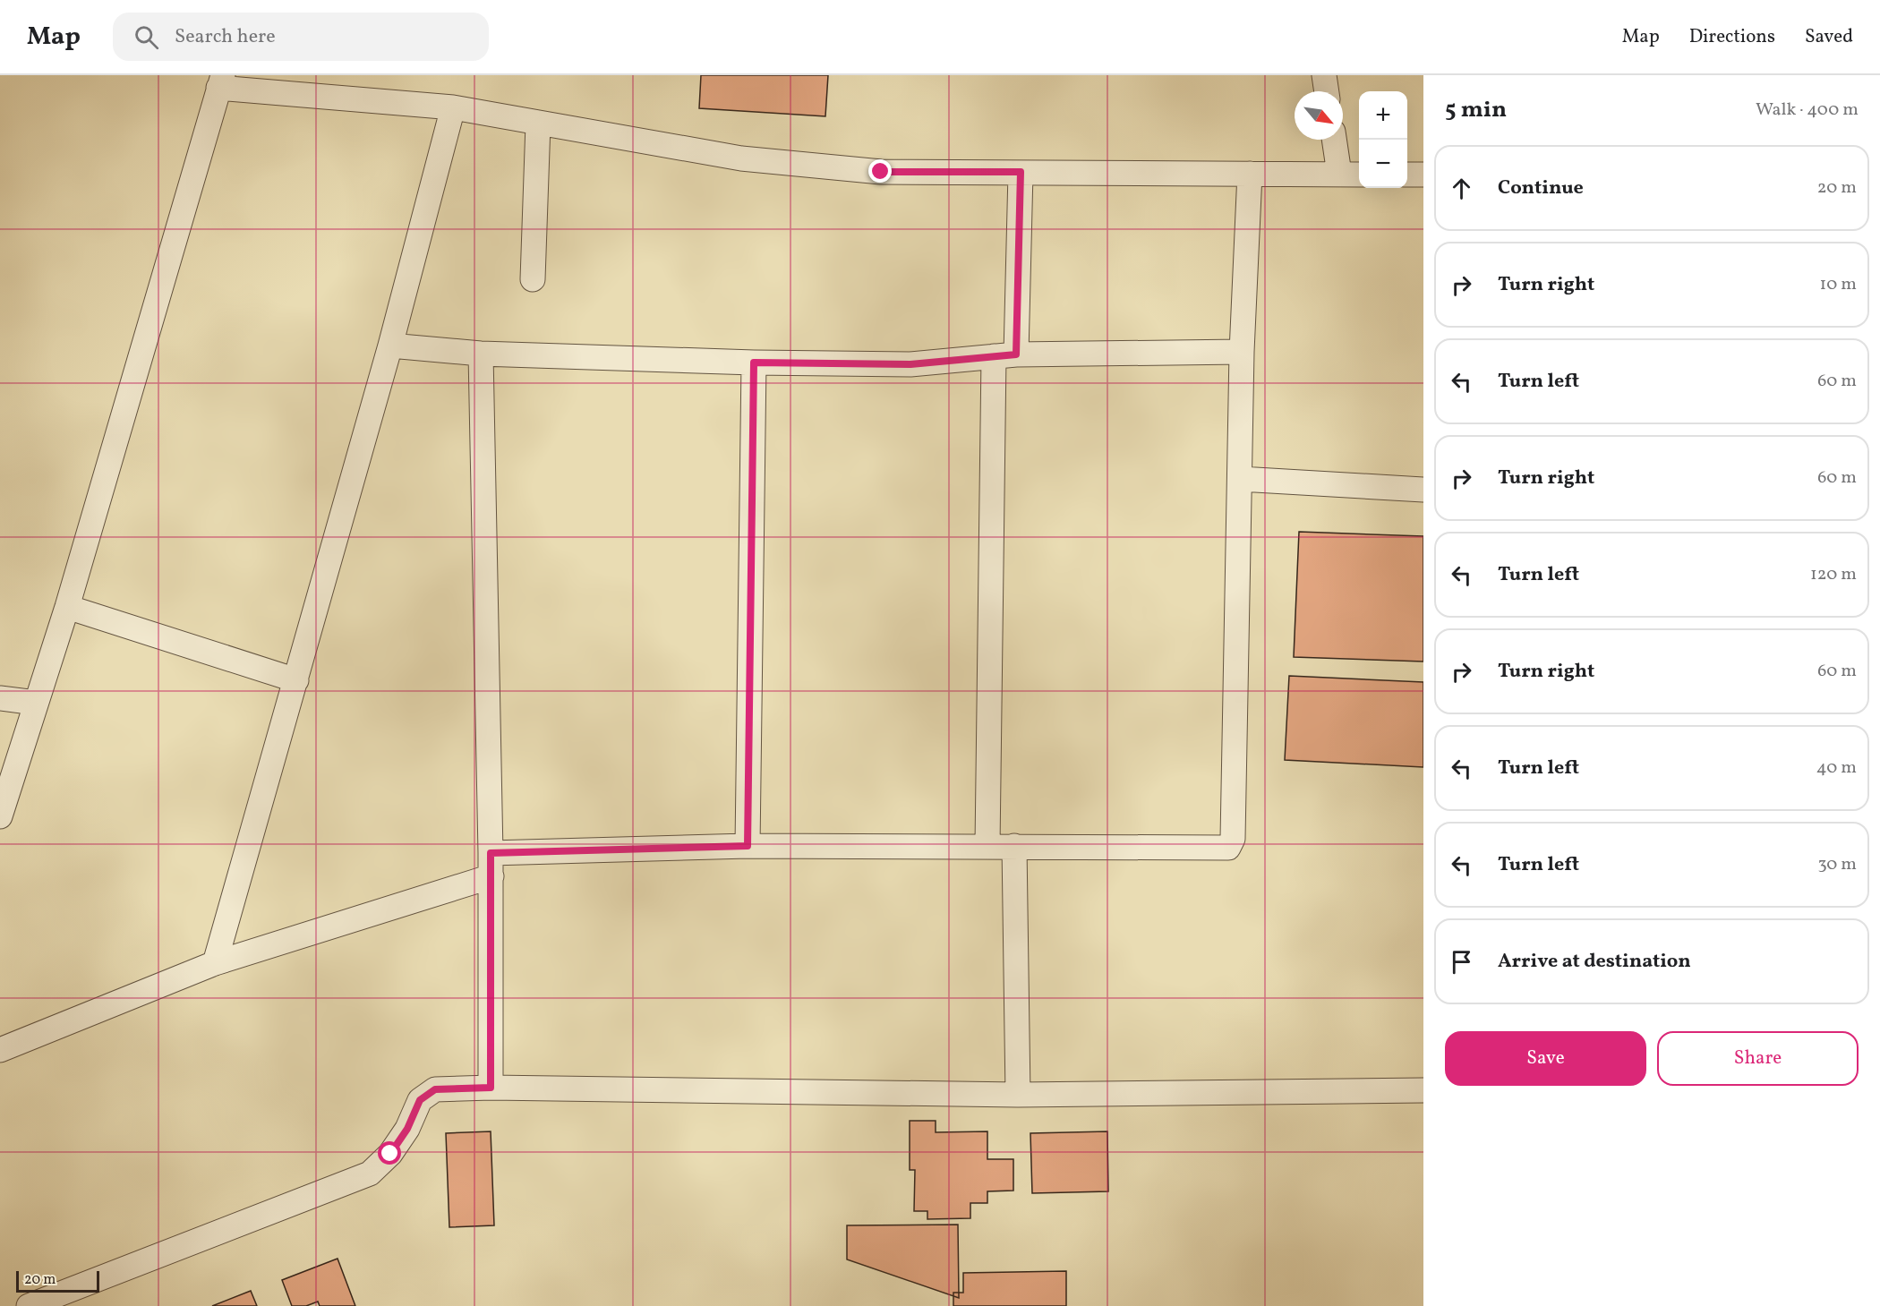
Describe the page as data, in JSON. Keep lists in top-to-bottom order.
{
  "scale_bar": "20 m",
  "north": "bottom right",
  "page": {
    "header": "Map",
    "search": "Search here",
    "nav": ["Map", "Directions", "Saved"],
    "heading": ["5 min", "Walk · 400 m"],
    "map_buttons": ["+", "−"],
    "list": [
      ["Continue", "20 m"],
      ["Turn right", "10 m"],
      ["Turn left", "60 m"],
      ["Turn right", "60 m"],
      ["Turn left", "120 m"],
      ["Turn right", "60 m"],
      ["Turn left", "40 m"],
      ["Turn left", "30 m"],
      "Arrive at destination"
    ],
    "buttons": ["Save", "Share"],
    "scale": "20 m"
  }
}
